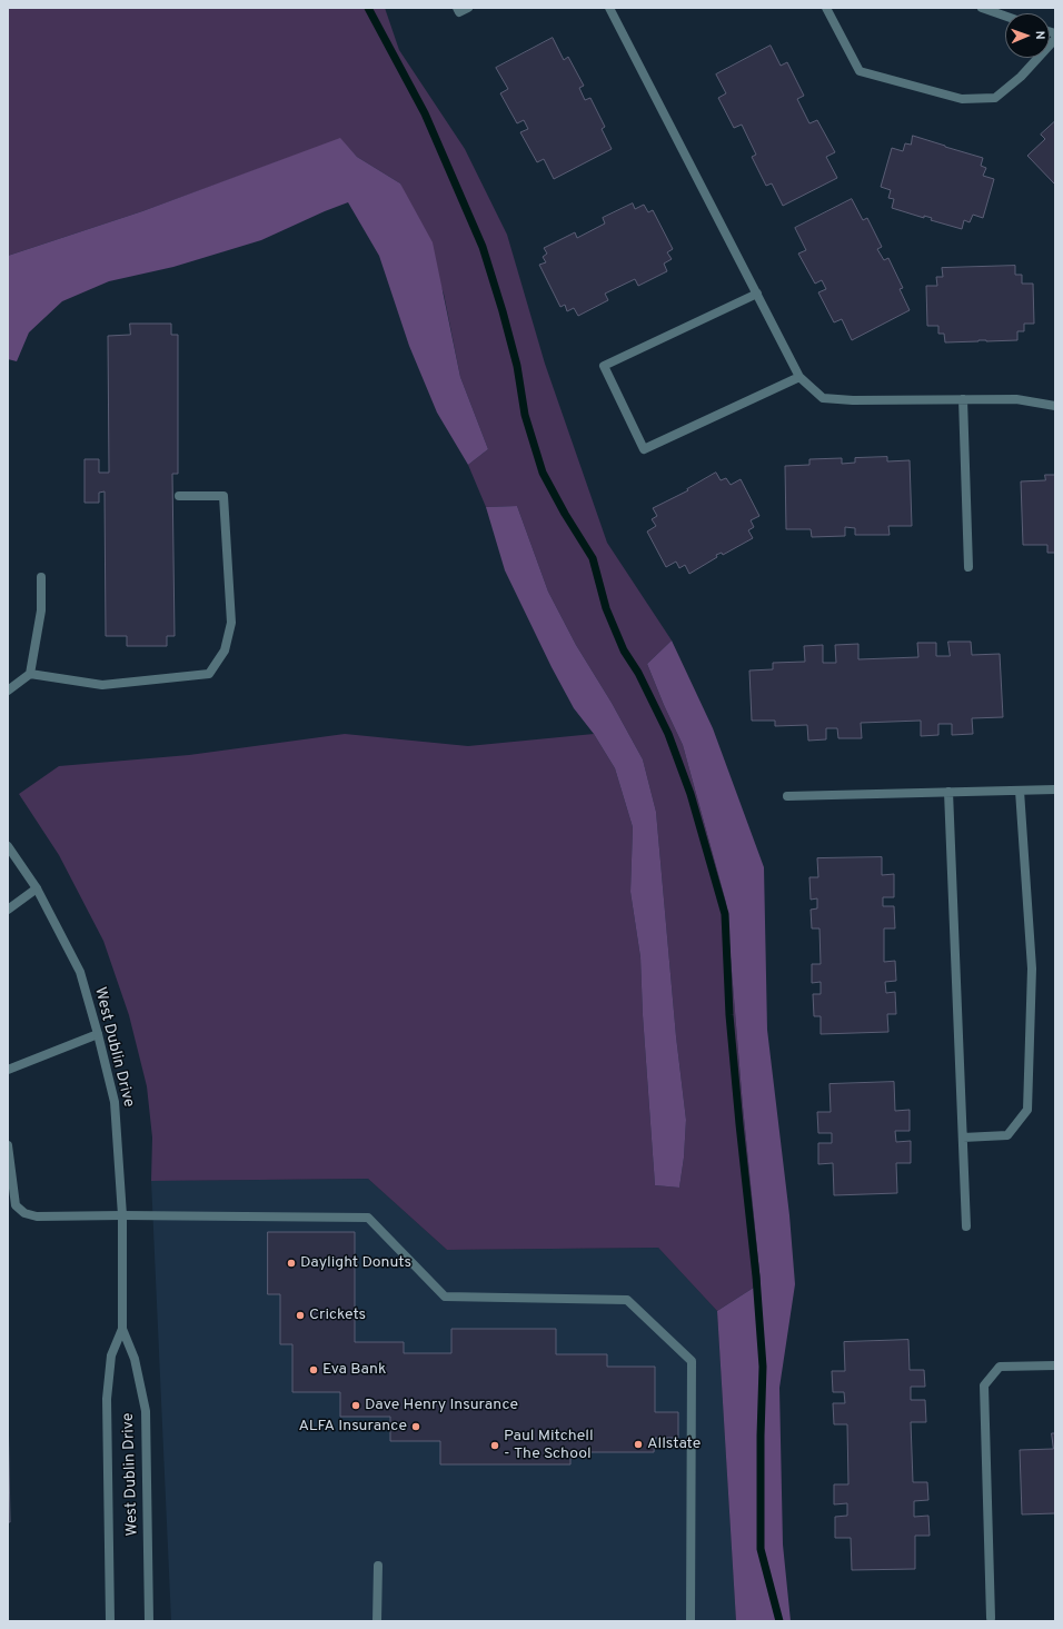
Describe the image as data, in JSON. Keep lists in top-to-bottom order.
{
  "streets": {
    "street": ["West Dublin Drive"]
  },
  "places": [
    "Daylight Donuts",
    "Crickets",
    "Eva Bank",
    "Dave Henry Insurance",
    "ALFA Insurance",
    "Allstate",
    "Paul Mitchell - The School"
  ],
  "north": "right"
}
